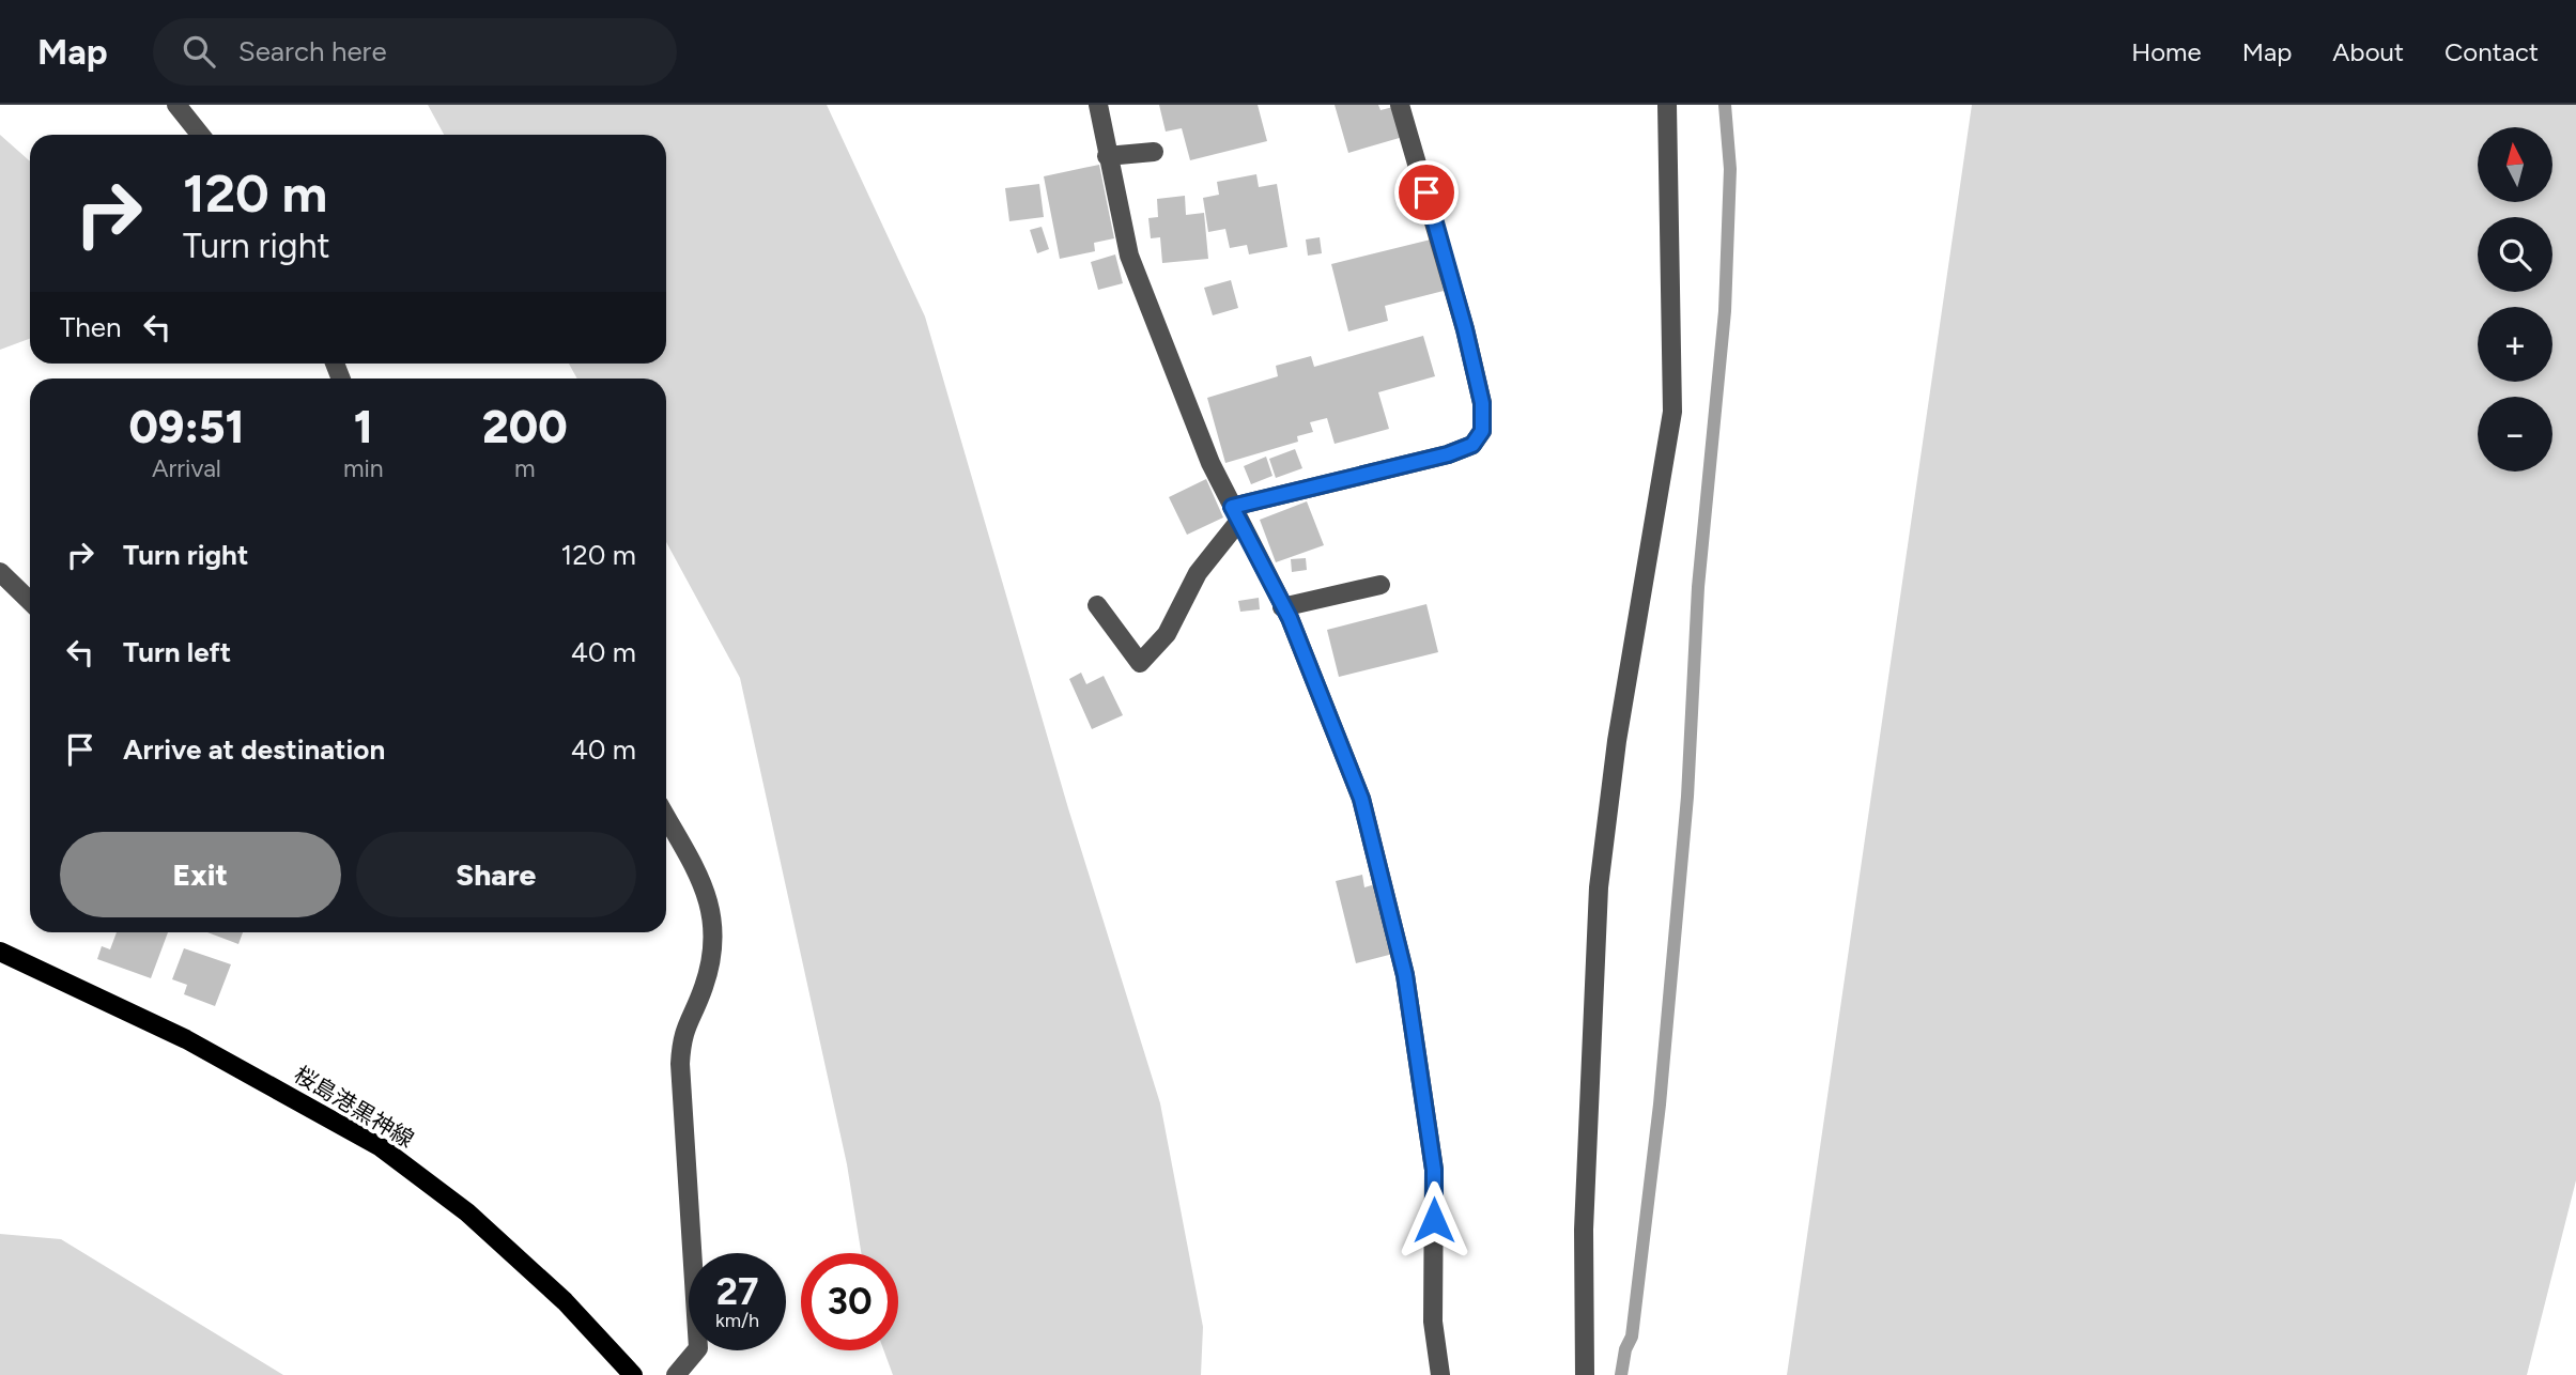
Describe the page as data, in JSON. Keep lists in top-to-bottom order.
{
  "streets": {
    "main road": ["桜島港黒神線"]
  },
  "north": "top",
  "page": {
    "header": "Map",
    "search": "Search here",
    "nav": [
      "Home",
      "Map",
      "About",
      "Contact"
    ],
    "map_buttons": ["+", "−"],
    "turn": ["120 m", "Turn right"],
    "then": "Then",
    "eta": [
      "09:51",
      "Arrival",
      "1",
      "min",
      "200",
      "m"
    ],
    "list": [
      {
        "name": "Turn right",
        "value": "120 m"
      },
      {
        "name": "Turn left",
        "value": "40 m"
      },
      {
        "name": "Arrive at destination",
        "value": "40 m"
      }
    ],
    "buttons": ["Exit", "Share"],
    "speed": "27 km/h",
    "limit": "30"
  }
}
